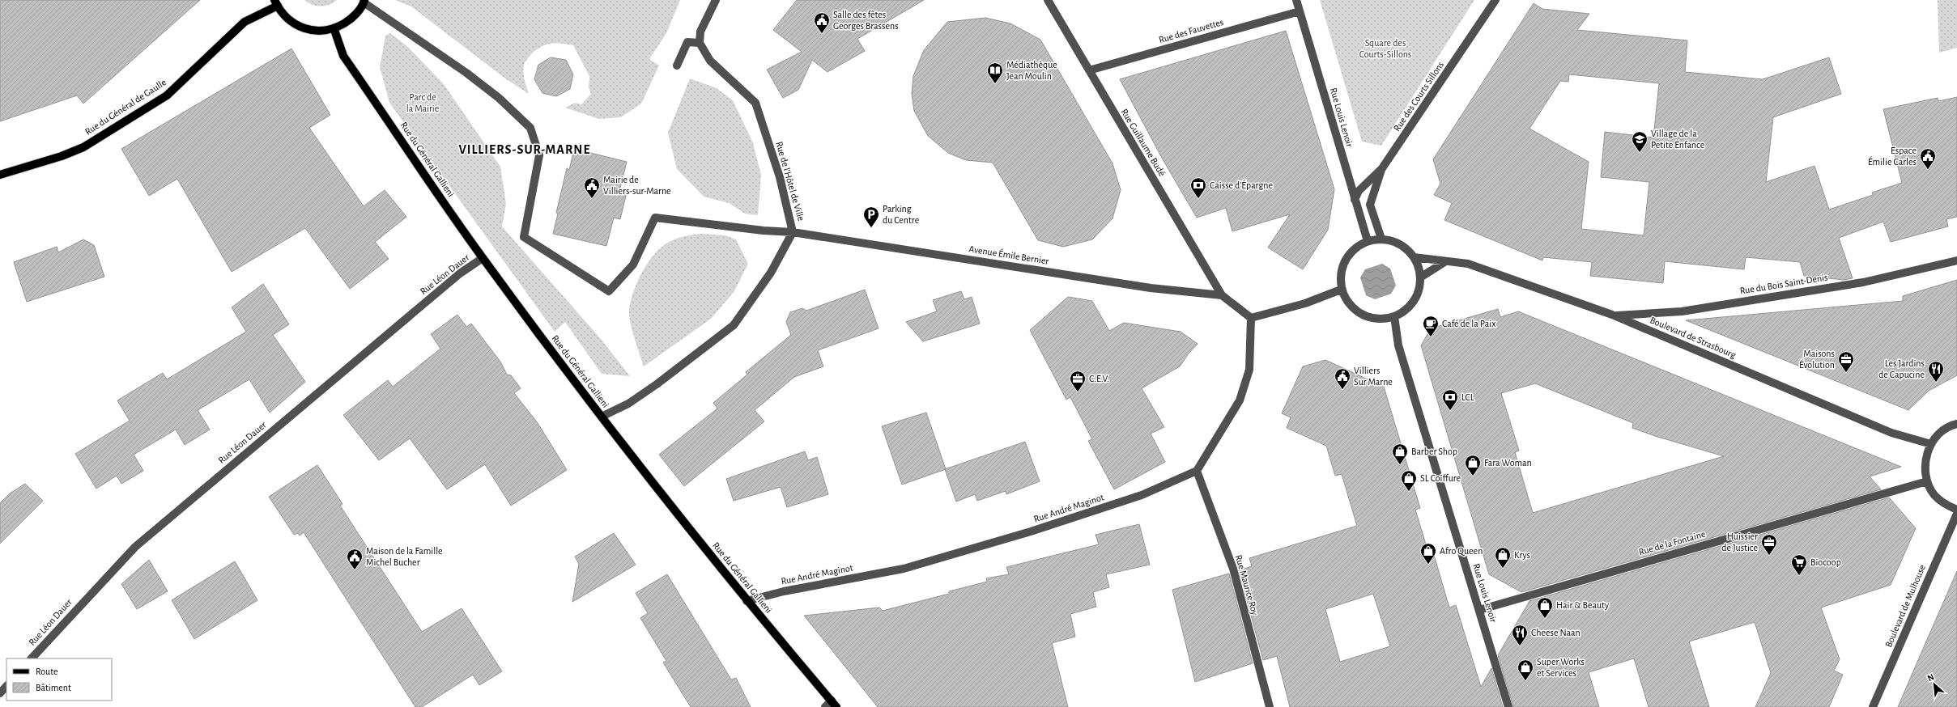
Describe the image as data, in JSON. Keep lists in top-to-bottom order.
{
  "streets": {
    "main road": ["Rue du Général de Gaulle", "Rue du Général Gallieni"],
    "street": [
      "Rue des Fauvettes",
      "Rue des Courts Sillons",
      "Rue Louis Lenoir",
      "Rue Guillaume Budé",
      "Rue de l'Hôtel de Ville",
      "Avenue Émile Bernier",
      "Rue Léon Dauer",
      "Rue du Bois Saint-Denis",
      "Boulevard de Strasbourg",
      "Rue André Maginot",
      "Rue de la Fontaine",
      "Rue Maurice Roy",
      "Boulevard de Mulhouse"
    ]
  },
  "crossings": [
    ["Rue des Fauvettes", "Rue Louis Lenoir"],
    ["Rue des Fauvettes", "Rue Guillaume Budé"],
    ["Rue des Courts Sillons", "Rue Louis Lenoir"],
    ["Rue Louis Lenoir", "Boulevard de Strasbourg"],
    ["Rue Louis Lenoir", "Rue de la Fontaine"],
    ["Rue Guillaume Budé", "Avenue Émile Bernier"],
    ["Rue du Général Gallieni", "Rue de l'Hôtel de Ville"],
    ["Rue du Général Gallieni", "Rue Léon Dauer"],
    ["Rue du Général Gallieni", "Rue André Maginot"],
    ["Rue de l'Hôtel de Ville", "Avenue Émile Bernier"],
    ["Rue du Bois Saint-Denis", "Boulevard de Strasbourg"],
    ["Rue André Maginot", "Rue Maurice Roy"]
  ],
  "districts": ["VILLIERS-SUR-MARNE"],
  "parks": ["Square des Courts-Sillons", "Parc de la Mairie"],
  "places": {
    "public building": [
      "Salle des fêtes Georges Brassens",
      "Espace Émilie Carles",
      "Mairie de Villiers-sur-Marne",
      "Villiers Sur Marne",
      "Maison de la Famille Michel Bucher"
    ],
    "library": ["Médiathèque Jean Moulin"],
    "school or university": ["Village de la Petite Enfance"],
    "bank": ["Caisse d'Épargne", "LCL"],
    "parking": ["Parking du Centre"],
    "cafe": ["Café de la Paix"],
    "office": ["Maisons Évolution", "C.E.V.", "Huissier de Justice"],
    "restaurant": ["Les Jardins de Capucine", "Cheese Naan"],
    "shop": [
      "Barber Shop",
      "Fara Woman",
      "SL Coiffure",
      "Afro Queen",
      "Krys",
      "Hair & Beauty",
      "Super Works et Services"
    ],
    "supermarket": ["Biocoop"]
  },
  "legend": ["Route", "Bâtiment"],
  "north": "top left"
}
